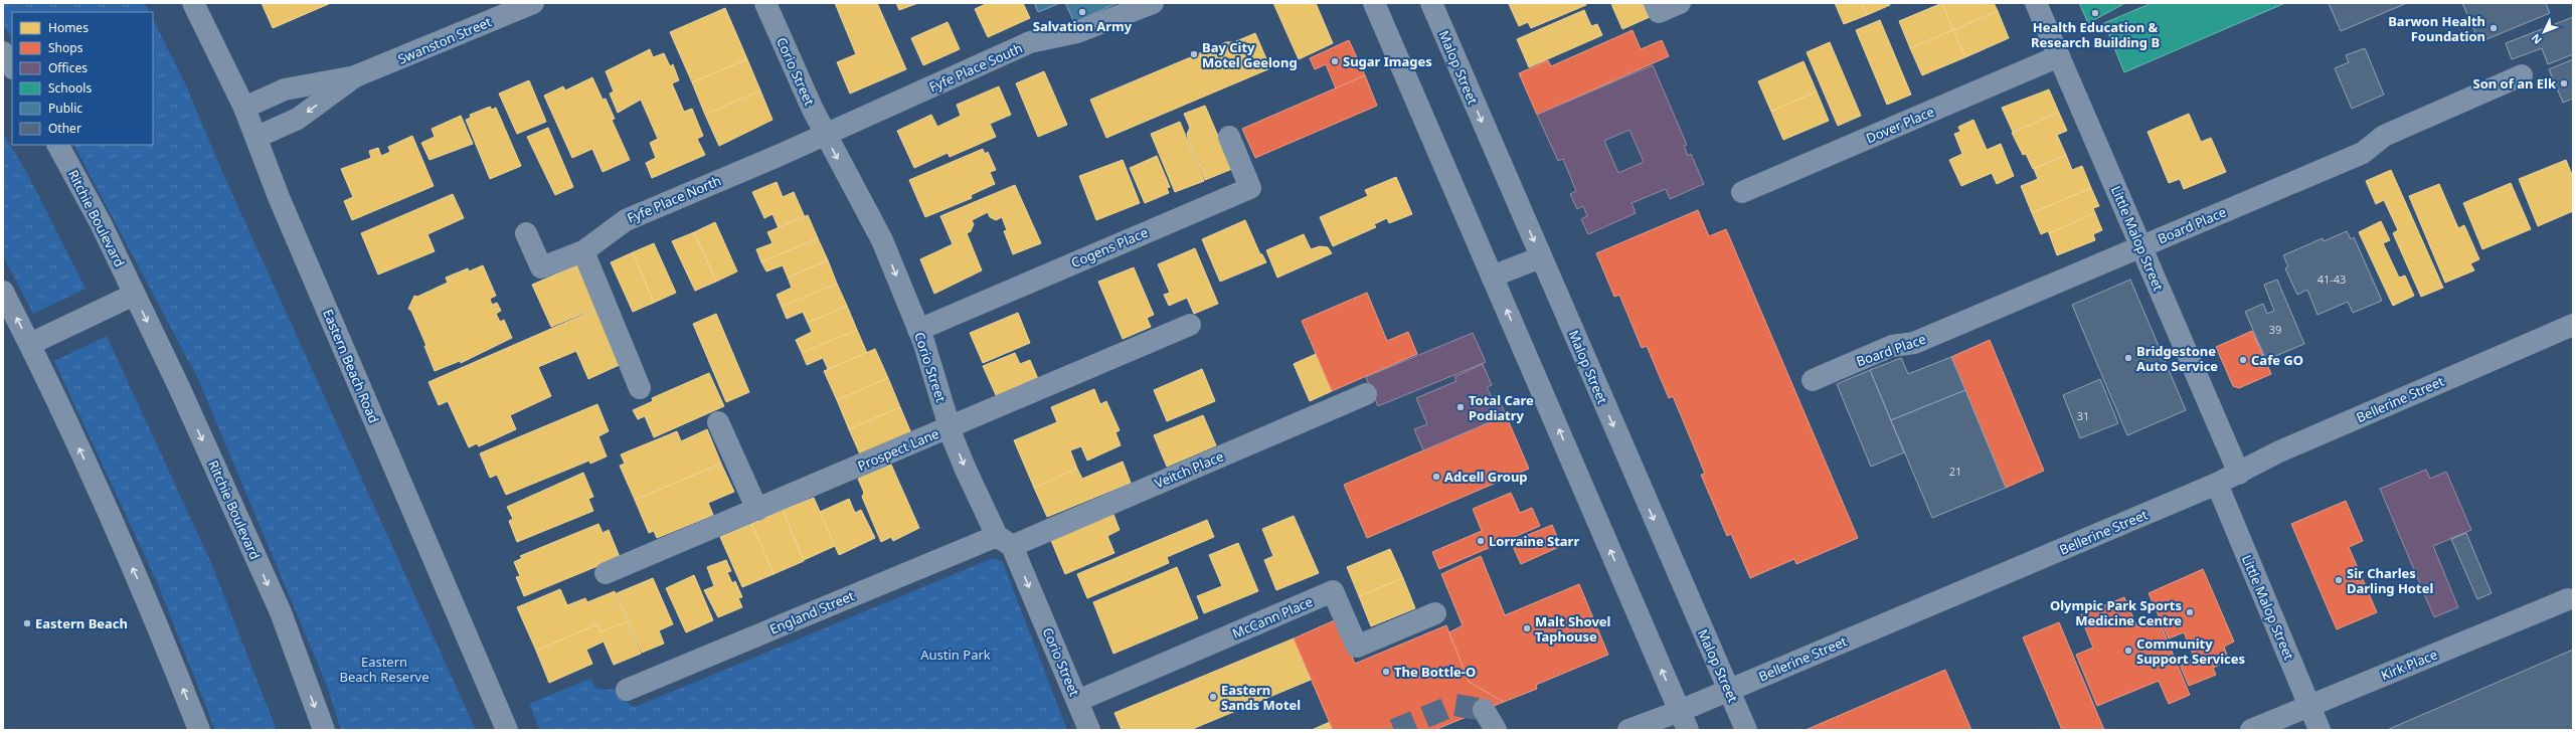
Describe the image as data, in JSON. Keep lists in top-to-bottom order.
{
  "streets": {
    "street": [
      "Swanston Street",
      "Fyfe Place South",
      "Malop Street",
      "Corio Street",
      "Dover Place",
      "Fyfe Place North",
      "Ritchie Boulevard",
      "Board Place",
      "Little Malop Street",
      "Cogens Place",
      "Eastern Beach Road",
      "Bellerine Street",
      "Prospect Lane",
      "Veitch Place",
      "England Street",
      "McCann Place",
      "Kirk Place"
    ]
  },
  "crossings": [
    ["Swanston Street", "Eastern Beach Road"],
    ["Fyfe Place South", "Corio Street"],
    ["Fyfe Place South", "Fyfe Place North"],
    ["Malop Street", "Bellerine Street"],
    ["Corio Street", "Fyfe Place North"],
    ["Corio Street", "Cogens Place"],
    ["Corio Street", "Prospect Lane"],
    ["Corio Street", "Veitch Place"],
    ["Corio Street", "England Street"],
    ["Corio Street", "McCann Place"],
    ["Dover Place", "Little Malop Street"],
    ["Board Place", "Little Malop Street"],
    ["Little Malop Street", "Bellerine Street"],
    ["Little Malop Street", "Kirk Place"],
    ["Veitch Place", "England Street"]
  ],
  "one_way": ["Corio Street"],
  "parks": ["Austin Park", "Eastern Beach Reserve"],
  "places": [
    "Salvation Army",
    "Health Education & Research Building B",
    "Barwon Health Foundation",
    "Bay City Motel Geelong",
    "Sugar Images",
    "Son of an Elk",
    "Bridgestone Auto Service",
    "Cafe GO",
    "Total Care Podiatry",
    "Adcell Group",
    "Lorraine Starr",
    "Sir Charles Darling Hotel",
    "Olympic Park Sports Medicine Centre",
    "Eastern Beach",
    "Malt Shovel Taphouse",
    "Community Support Services",
    "The Bottle-O",
    "Eastern Sands Motel"
  ],
  "house_numbers": [
    "41-43",
    "39",
    "31",
    "21"
  ],
  "legend": [
    "Homes",
    "Shops",
    "Offices",
    "Schools",
    "Public",
    "Other"
  ],
  "north": "bottom left"
}
